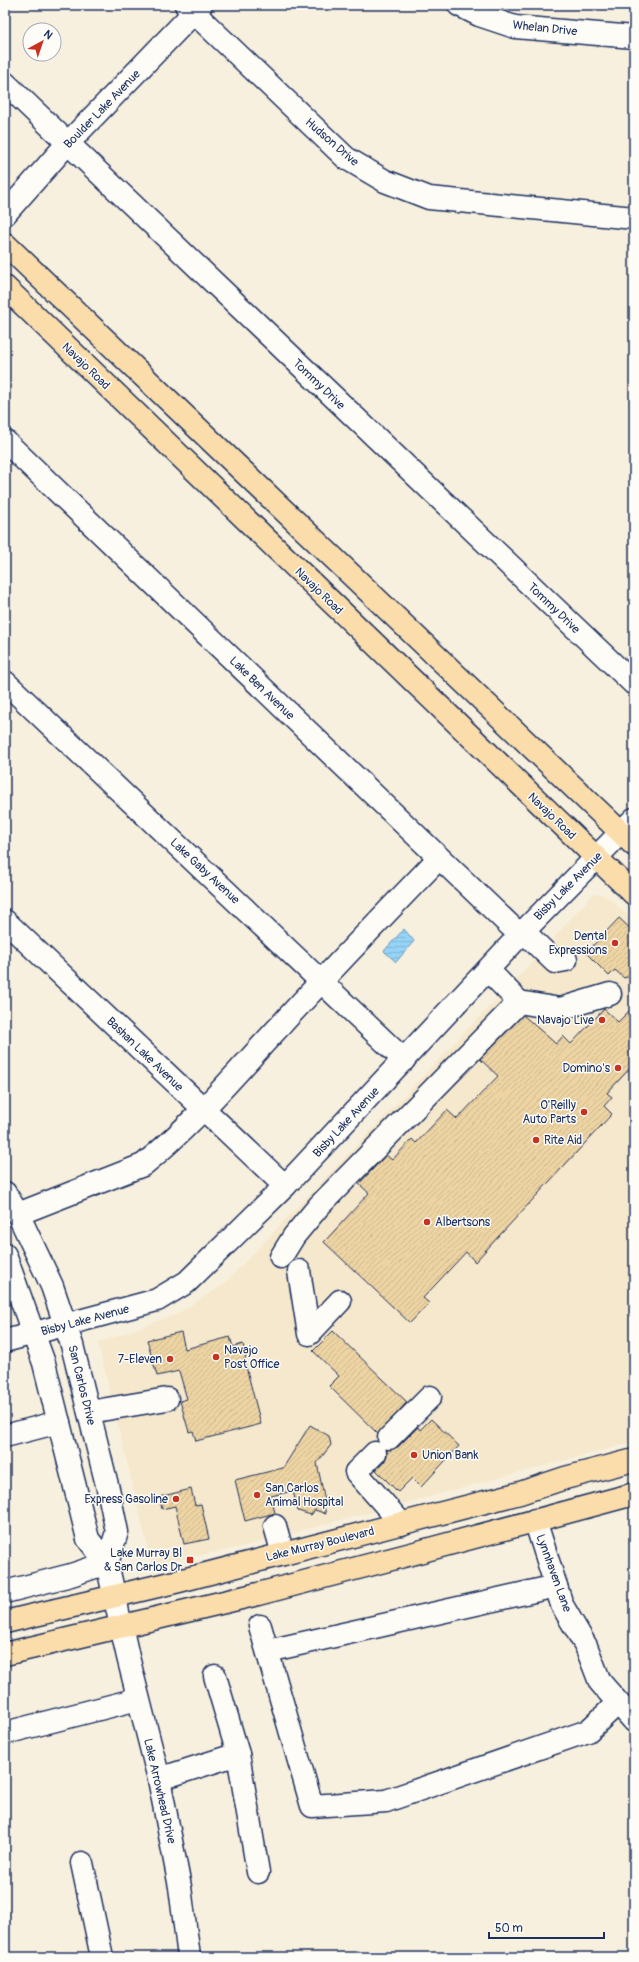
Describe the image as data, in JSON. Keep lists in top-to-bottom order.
{
  "streets": {
    "main road": ["Navajo Road", "Lake Murray Boulevard"],
    "street": [
      "Whelan Drive",
      "Boulder Lake Avenue",
      "Hudson Drive",
      "Tommy Drive",
      "Lake Ben Avenue",
      "Lake Gaby Avenue",
      "Bisby Lake Avenue",
      "Bashan Lake Avenue",
      "San Carlos Drive",
      "Lynnhaven Lane",
      "Lake Arrowhead Drive"
    ]
  },
  "crossings": [
    ["Boulder Lake Avenue", "Hudson Drive"],
    ["Boulder Lake Avenue", "Tommy Drive"],
    ["Navajo Road", "Bisby Lake Avenue"],
    ["Lake Ben Avenue", "Bisby Lake Avenue"],
    ["Lake Gaby Avenue", "Bisby Lake Avenue"],
    ["Bisby Lake Avenue", "Bashan Lake Avenue"],
    ["Bisby Lake Avenue", "San Carlos Drive"],
    ["San Carlos Drive", "Lake Murray Boulevard"],
    ["San Carlos Drive", "Lake Arrowhead Drive"]
  ],
  "places": {
    "other": [
      "Dental Expressions",
      "Navajo Live",
      "Domino's",
      "O'Reilly Auto Parts",
      "Rite Aid",
      "Albertsons",
      "Navajo Post Office",
      "7-Eleven",
      "Union Bank",
      "San Carlos Animal Hospital",
      "Express Gasoline"
    ],
    "transit": ["Lake Murray Bl & San Carlos Dr"]
  },
  "scale_bar": "50 m",
  "north": "top right"
}
